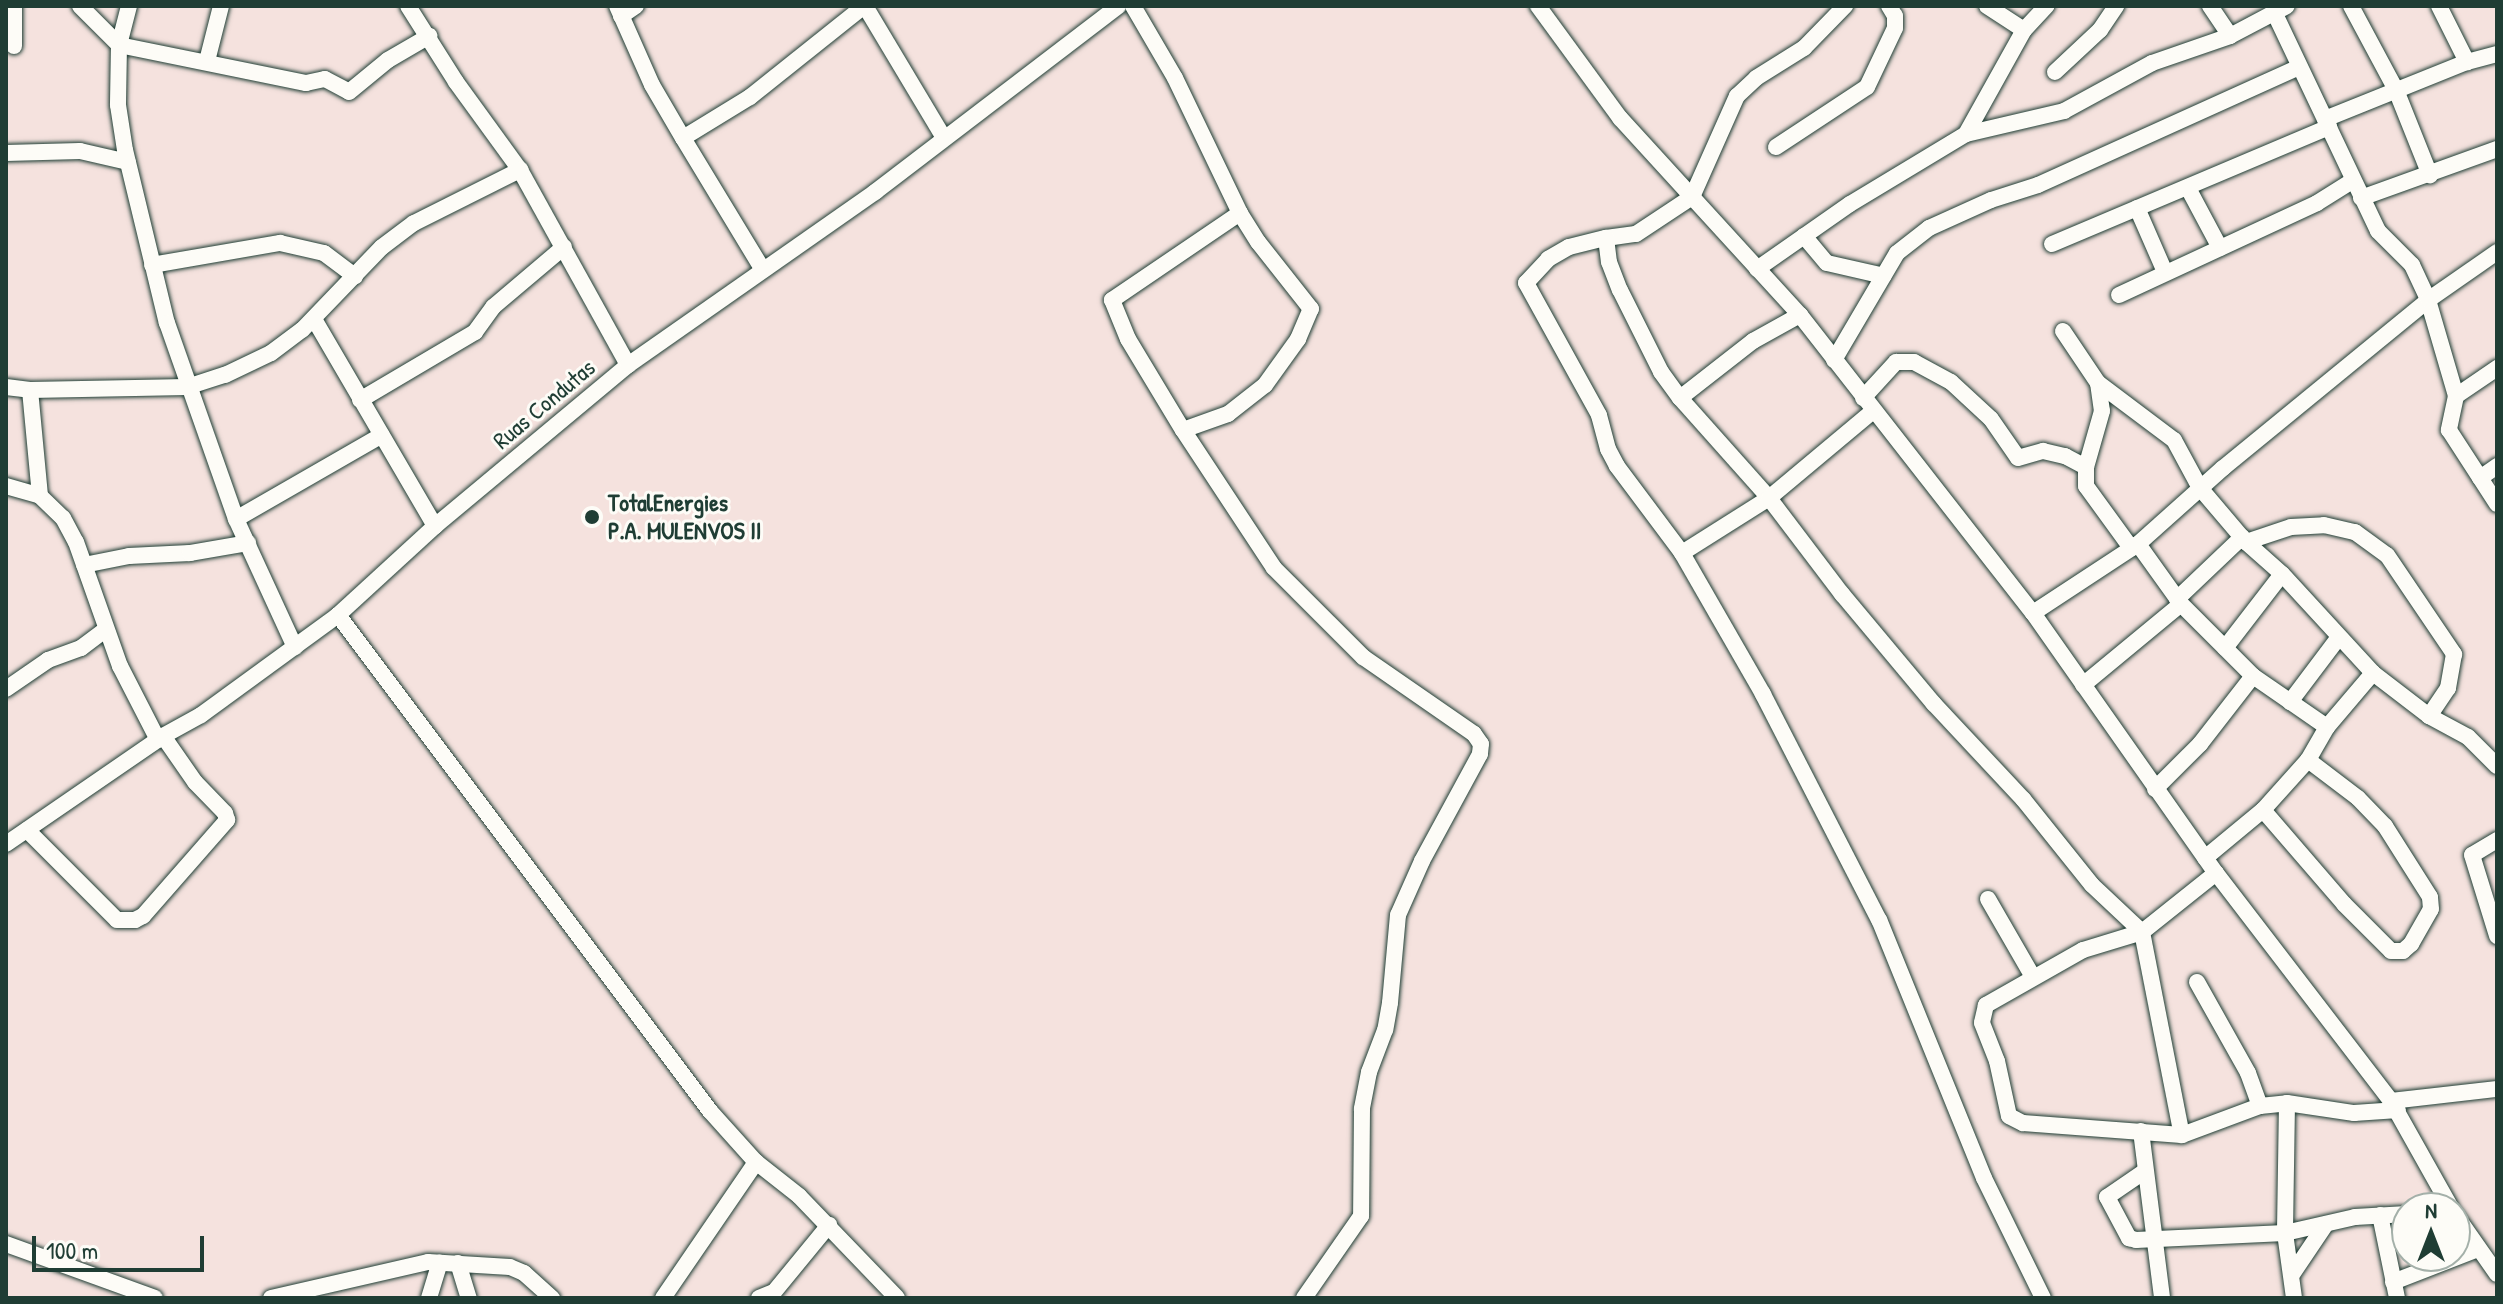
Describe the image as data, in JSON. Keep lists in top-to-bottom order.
{
  "streets": {
    "street": ["Ruas Condutas"]
  },
  "places": ["TotalEnergies P.A. MULENVOS II"],
  "scale_bar": "100 m",
  "north": "top"
}
